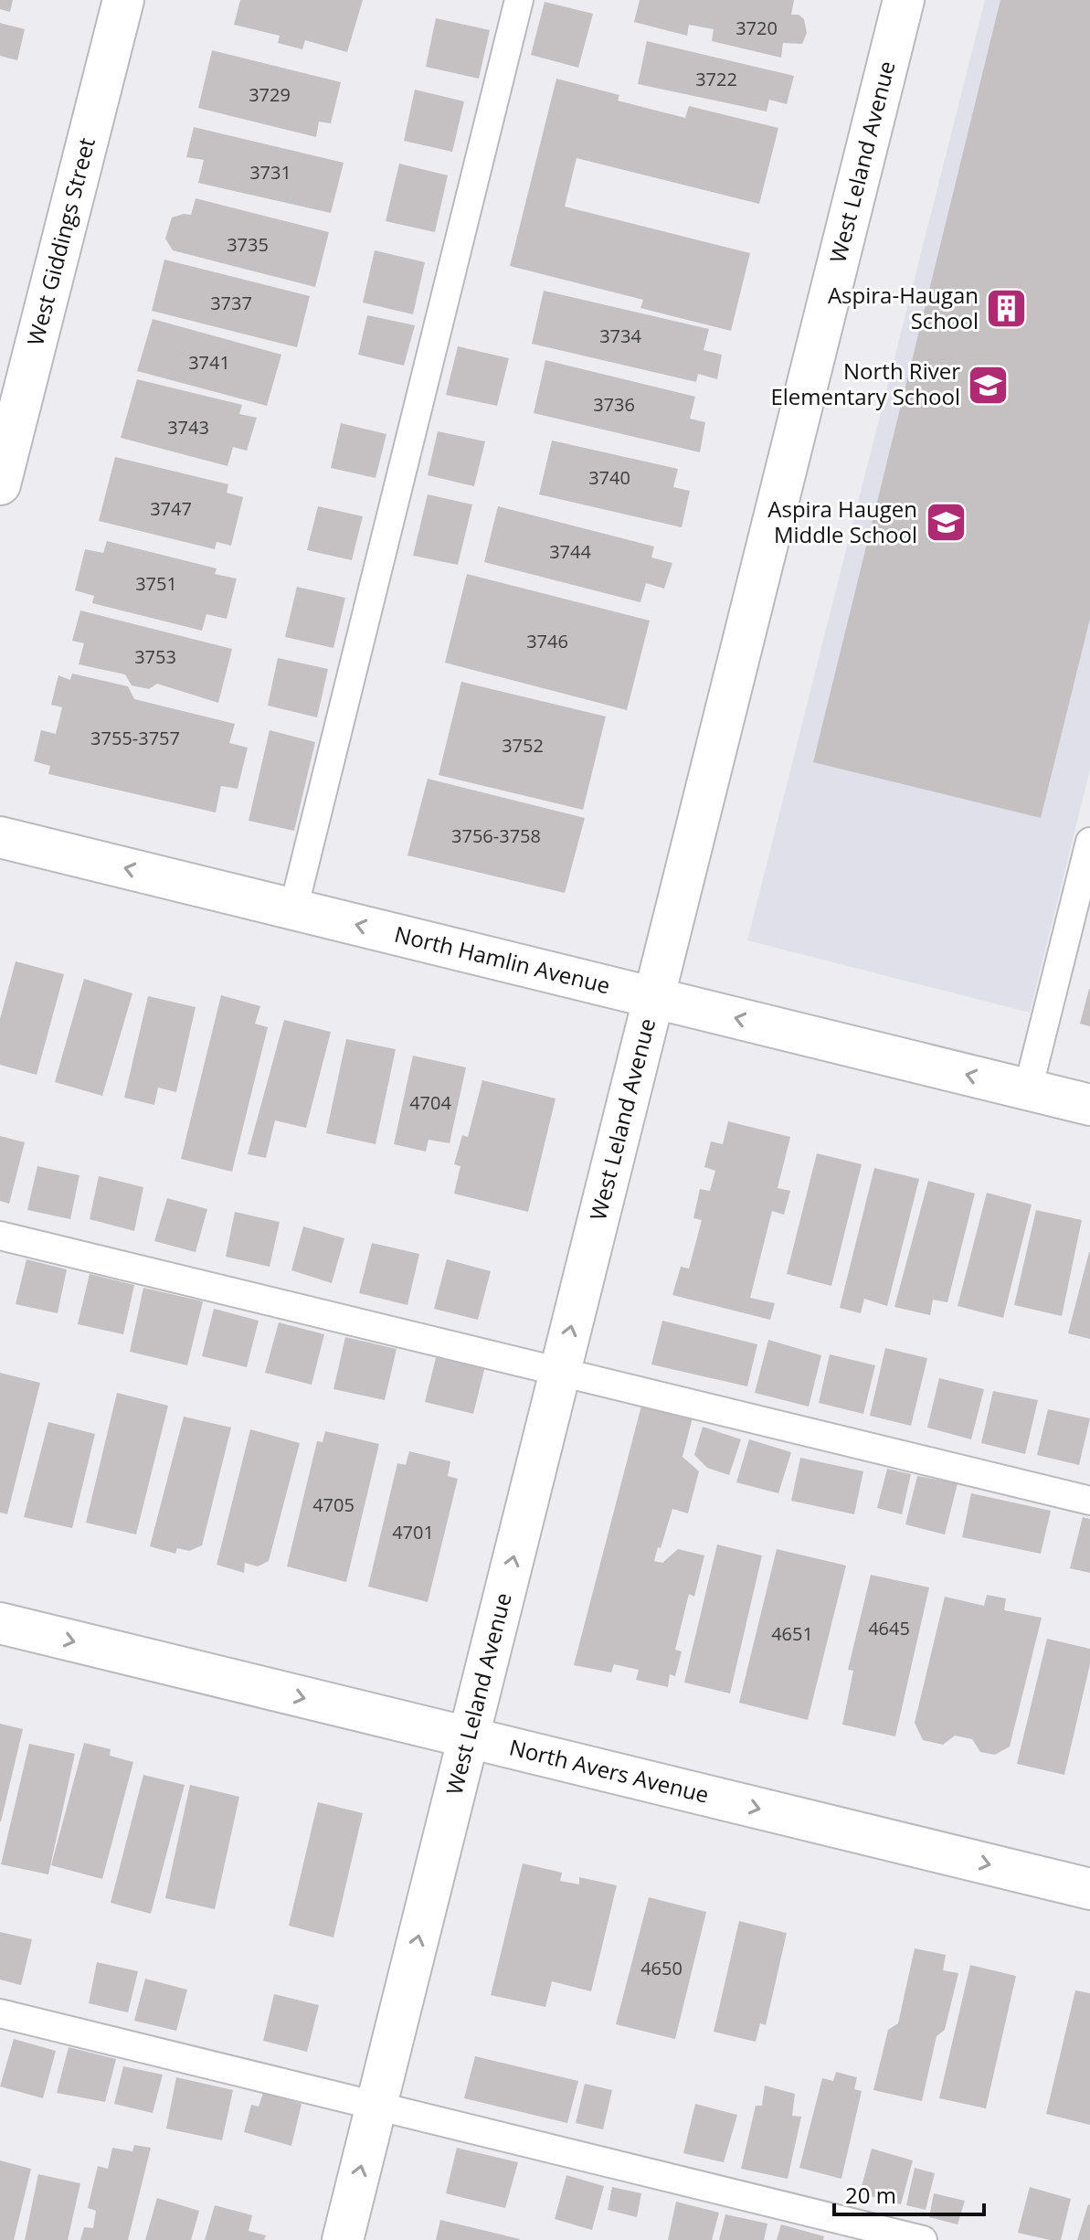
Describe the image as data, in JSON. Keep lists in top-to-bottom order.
{
  "streets": {
    "street": [
      "West Leland Avenue",
      "West Giddings Street",
      "North Hamlin Avenue",
      "North Avers Avenue"
    ]
  },
  "crossings": [
    ["West Leland Avenue", "North Hamlin Avenue"],
    ["West Leland Avenue", "North Avers Avenue"]
  ],
  "one_way": ["West Leland Avenue", "North Hamlin Avenue", "North Avers Avenue"],
  "places": {
    "building": ["Aspira-Haugan School"],
    "school or university": ["North River Elementary School", "Aspira Haugen Middle School"]
  },
  "house_numbers": [
    "3720",
    "3722",
    "3729",
    "3731",
    "3735",
    "3737",
    "3734",
    "3741",
    "3736",
    "3743",
    "3740",
    "3747",
    "3744",
    "3751",
    "3746",
    "3753",
    "3755-3757",
    "3752",
    "3756-3758",
    "4704",
    "4705",
    "4701",
    "4645",
    "4651",
    "4650"
  ],
  "scale_bar": "20 m"
}
